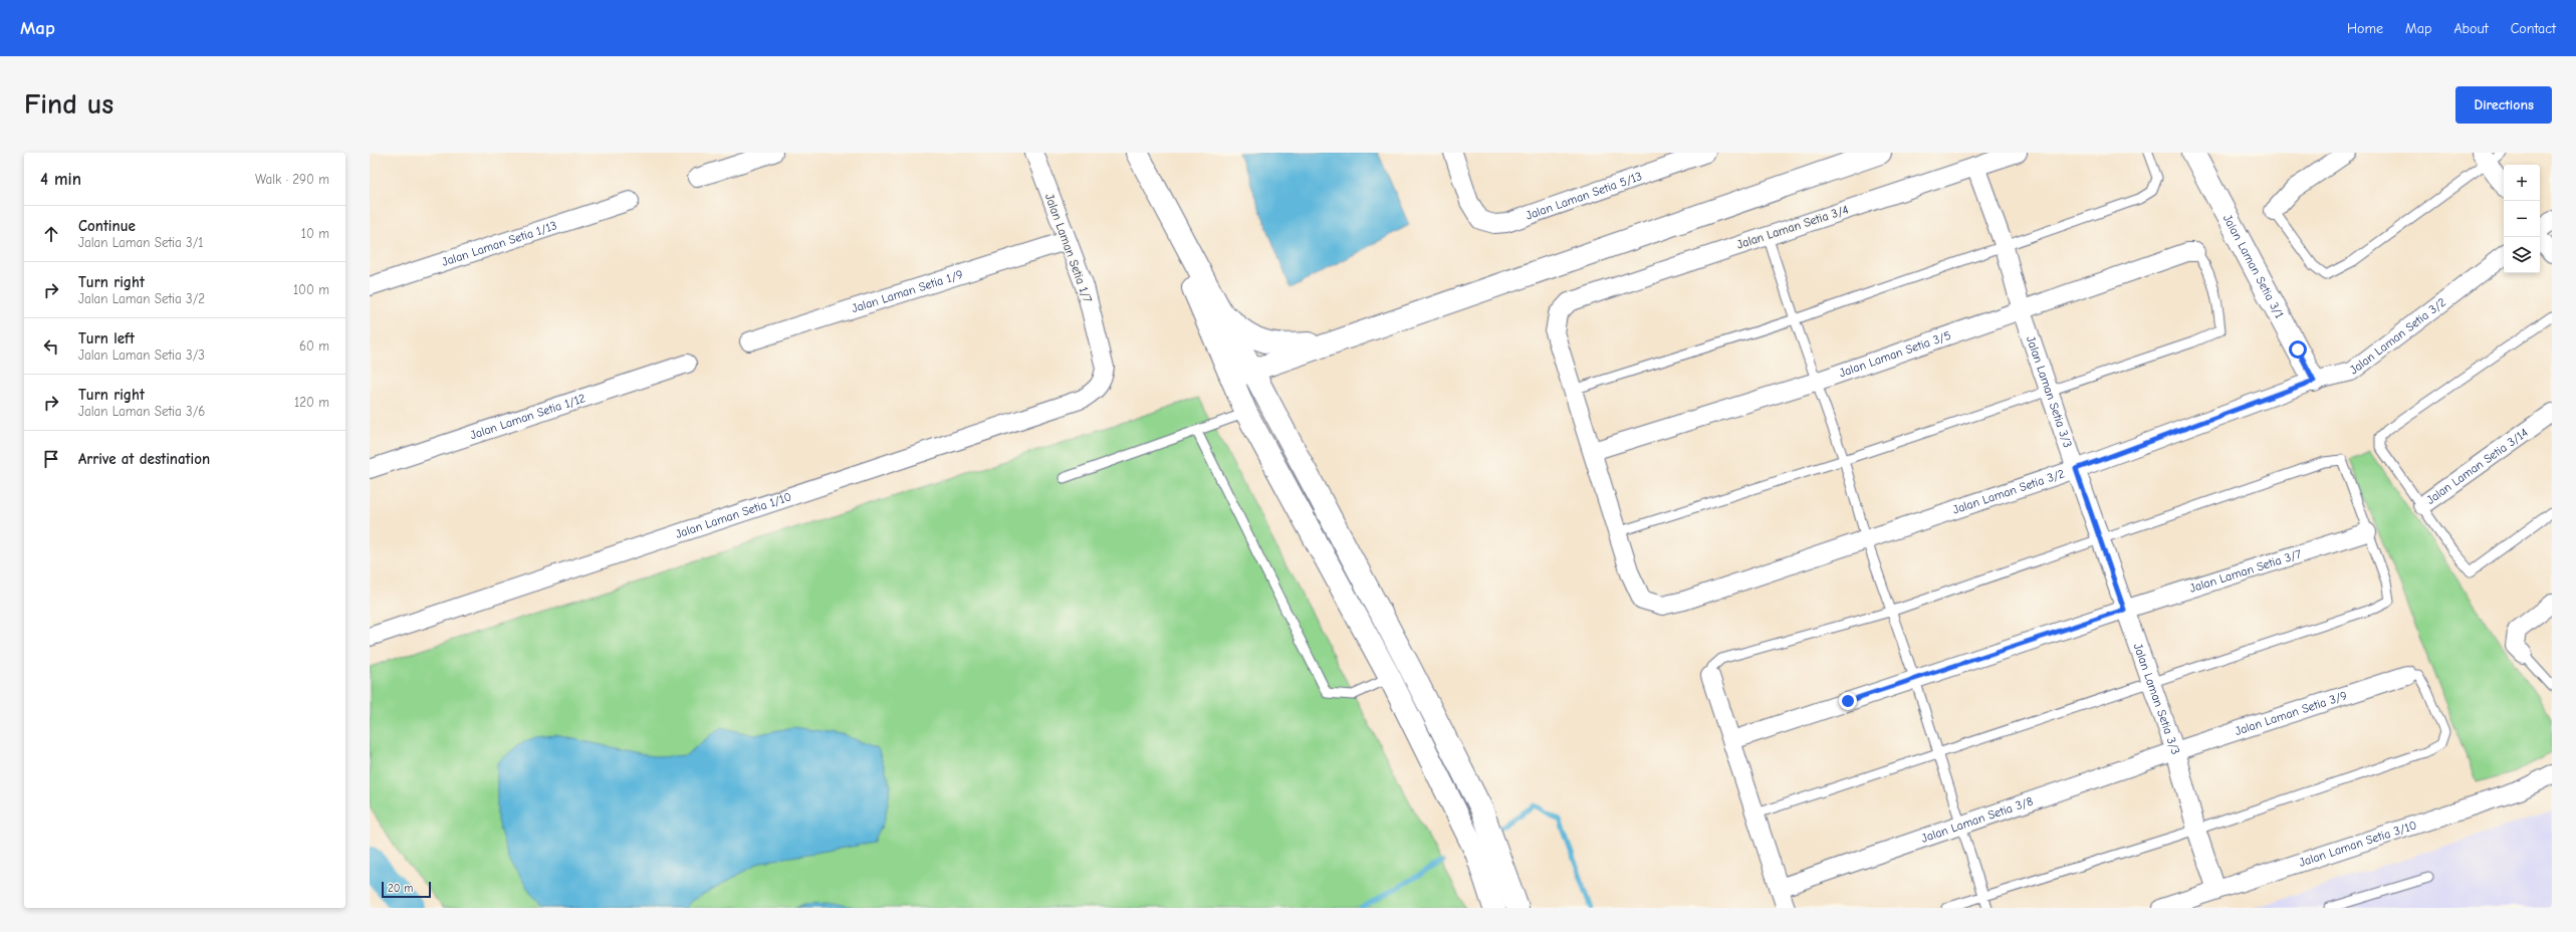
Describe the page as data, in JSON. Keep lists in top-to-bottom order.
{
  "streets": {
    "street": [
      "Jalan Laman Setia 5/13",
      "Jalan Laman Setia 3/4",
      "Jalan Laman Setia 1/13",
      "Jalan Laman Setia 1/7",
      "Jalan Laman Setia 3/1",
      "Jalan Laman Setia 1/9",
      "Jalan Laman Setia 3/2",
      "Jalan Laman Setia 3/5",
      "Jalan Laman Setia 3/3",
      "Jalan Laman Setia 1/12",
      "Jalan Laman Setia 3/14",
      "Jalan Laman Setia 1/10",
      "Jalan Laman Setia 3/7",
      "Jalan Laman Setia 3/9",
      "Jalan Laman Setia 3/8",
      "Jalan Laman Setia 3/10"
    ]
  },
  "crossings": [
    ["Jalan Laman Setia 3/4", "Jalan Laman Setia 3/3"],
    ["Jalan Laman Setia 1/7", "Jalan Laman Setia 1/9"],
    ["Jalan Laman Setia 1/7", "Jalan Laman Setia 1/10"],
    ["Jalan Laman Setia 3/1", "Jalan Laman Setia 3/2"],
    ["Jalan Laman Setia 3/2", "Jalan Laman Setia 3/3"],
    ["Jalan Laman Setia 3/5", "Jalan Laman Setia 3/3"],
    ["Jalan Laman Setia 3/3", "Jalan Laman Setia 3/7"],
    ["Jalan Laman Setia 3/3", "Jalan Laman Setia 3/9"],
    ["Jalan Laman Setia 3/3", "Jalan Laman Setia 3/8"],
    ["Jalan Laman Setia 3/3", "Jalan Laman Setia 3/10"],
    ["Jalan Laman Setia 3/9", "Jalan Laman Setia 3/8"]
  ],
  "scale_bar": "20 m",
  "page": {
    "header": "Map",
    "nav": [
      "Home",
      "Map",
      "About",
      "Contact"
    ],
    "buttons": "Directions",
    "title": "Find us",
    "heading": ["4 min", "Walk · 290 m"],
    "map_buttons": ["+", "−"],
    "list": [
      ["Continue", "Jalan Laman Setia 3/1", "10 m"],
      ["Turn right", "Jalan Laman Setia 3/2", "100 m"],
      ["Turn left", "Jalan Laman Setia 3/3", "60 m"],
      ["Turn right", "Jalan Laman Setia 3/6", "120 m"],
      "Arrive at destination"
    ],
    "scale": "20 m"
  }
}
